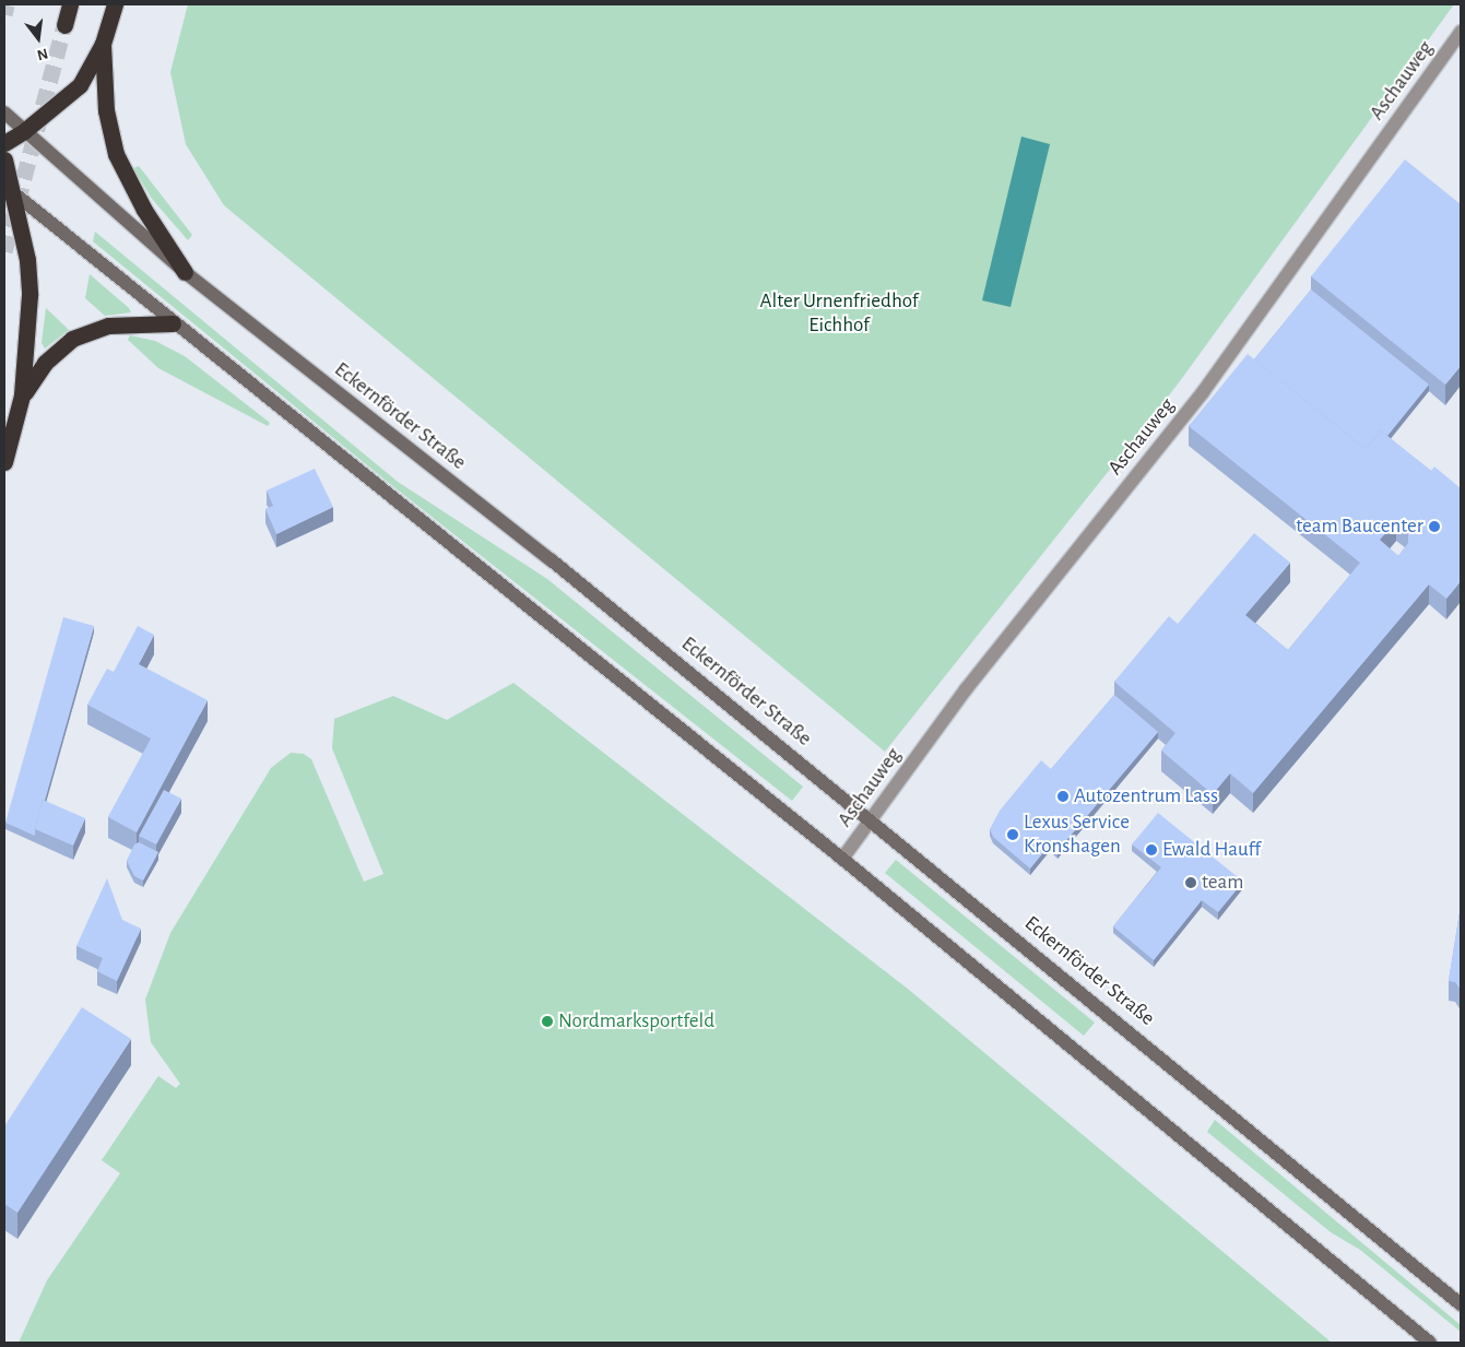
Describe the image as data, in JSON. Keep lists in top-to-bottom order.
{
  "streets": {
    "main road": ["Eckernförder Straße"],
    "street": ["Aschauweg"]
  },
  "crossings": [
    ["Aschauweg", "Eckernförder Straße"]
  ],
  "parks": ["Alter Urnenfriedhof Eichhof"],
  "places": [
    "team Baucenter",
    "Autozentrum Lass",
    "Lexus Service Kronshagen",
    "Ewald Hauff",
    "team",
    "Nordmarksportfeld"
  ],
  "north": "bottom"
}
